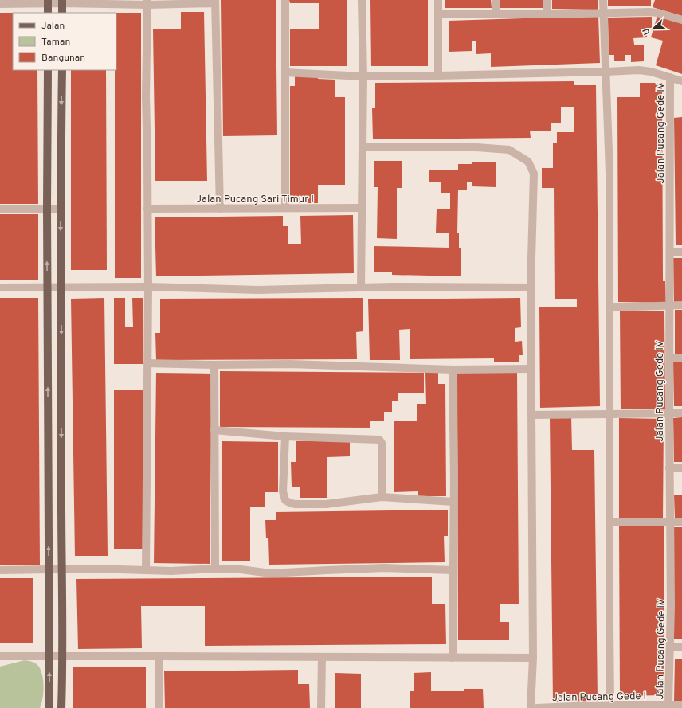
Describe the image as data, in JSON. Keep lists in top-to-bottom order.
{
  "streets": {
    "street": ["Jalan Pucang Gede IV", "Jalan Pucang Sari Timur I", "Jalan Pucang Gede I"]
  },
  "crossings": [
    ["Jalan Pucang Gede IV", "Jalan Pucang Gede I"]
  ],
  "legend": ["Jalan", "Taman", "Bangunan"],
  "north": "bottom left"
}
